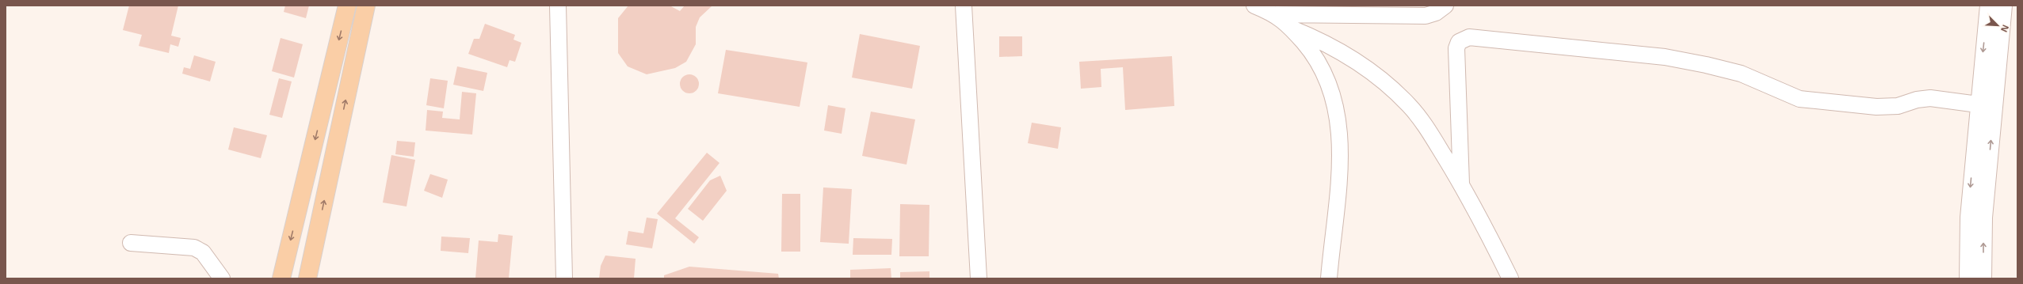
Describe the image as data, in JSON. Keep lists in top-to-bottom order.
{
  "north": "bottom right"
}
